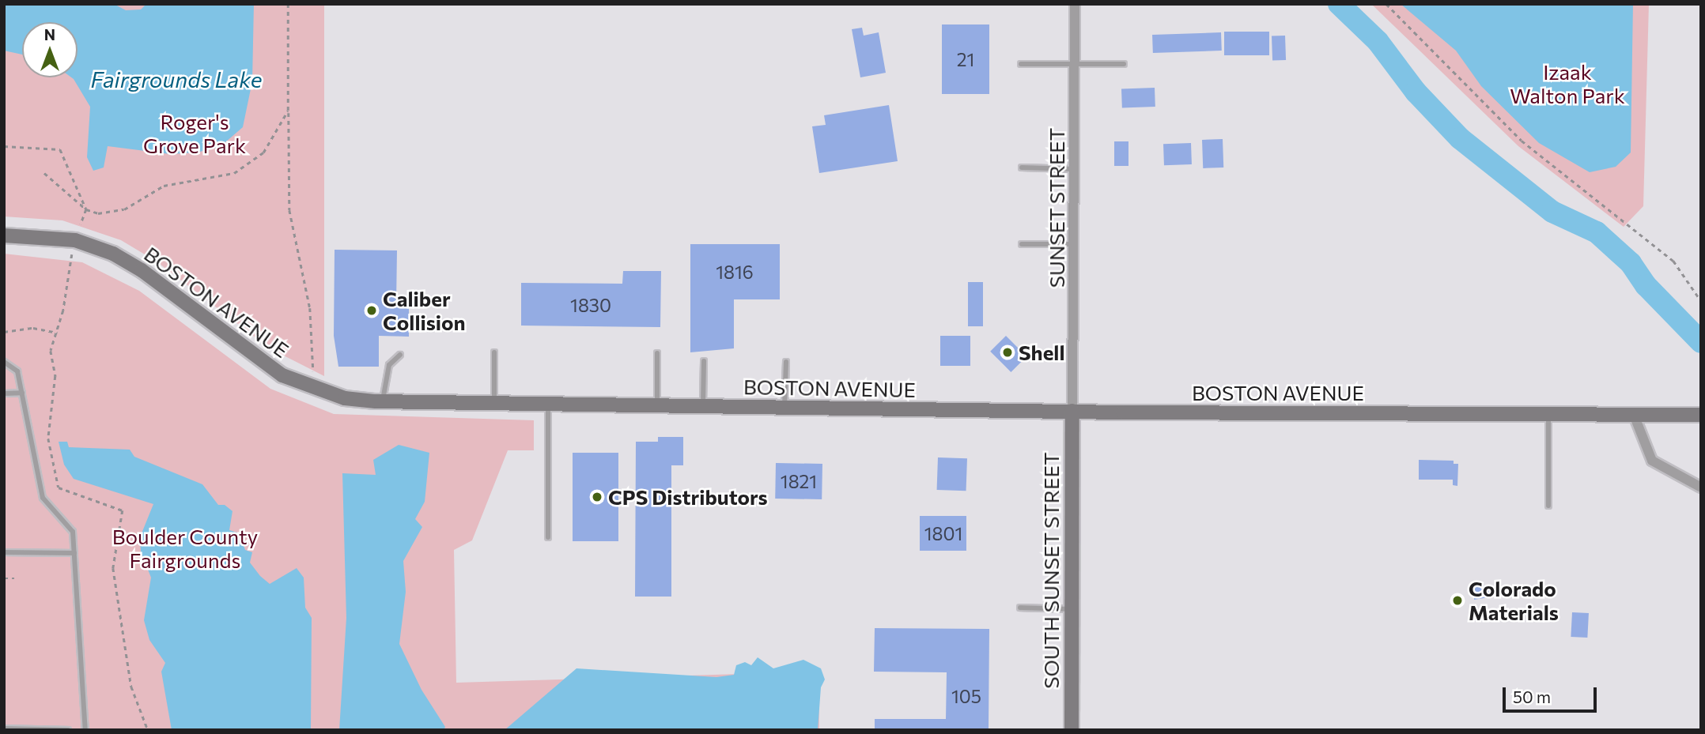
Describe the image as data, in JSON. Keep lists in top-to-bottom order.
{
  "streets": {
    "street": ["SUNSET STREET", "BOSTON AVENUE", "SOUTH SUNSET STREET"]
  },
  "crossings": [
    ["SUNSET STREET", "BOSTON AVENUE"],
    ["SUNSET STREET", "SOUTH SUNSET STREET"],
    ["BOSTON AVENUE", "SOUTH SUNSET STREET"]
  ],
  "water": ["Fairgrounds Lake"],
  "parks": ["Izaak Walton Park", "Roger's Grove Park", "Boulder County Fairgrounds"],
  "places": [
    "Caliber Collision",
    "Shell",
    "CPS Distributors",
    "Colorado Materials"
  ],
  "house_numbers": [
    "21",
    "1816",
    "1830",
    "1821",
    "1801",
    "105"
  ],
  "scale_bar": "50 m",
  "north": "top"
}
